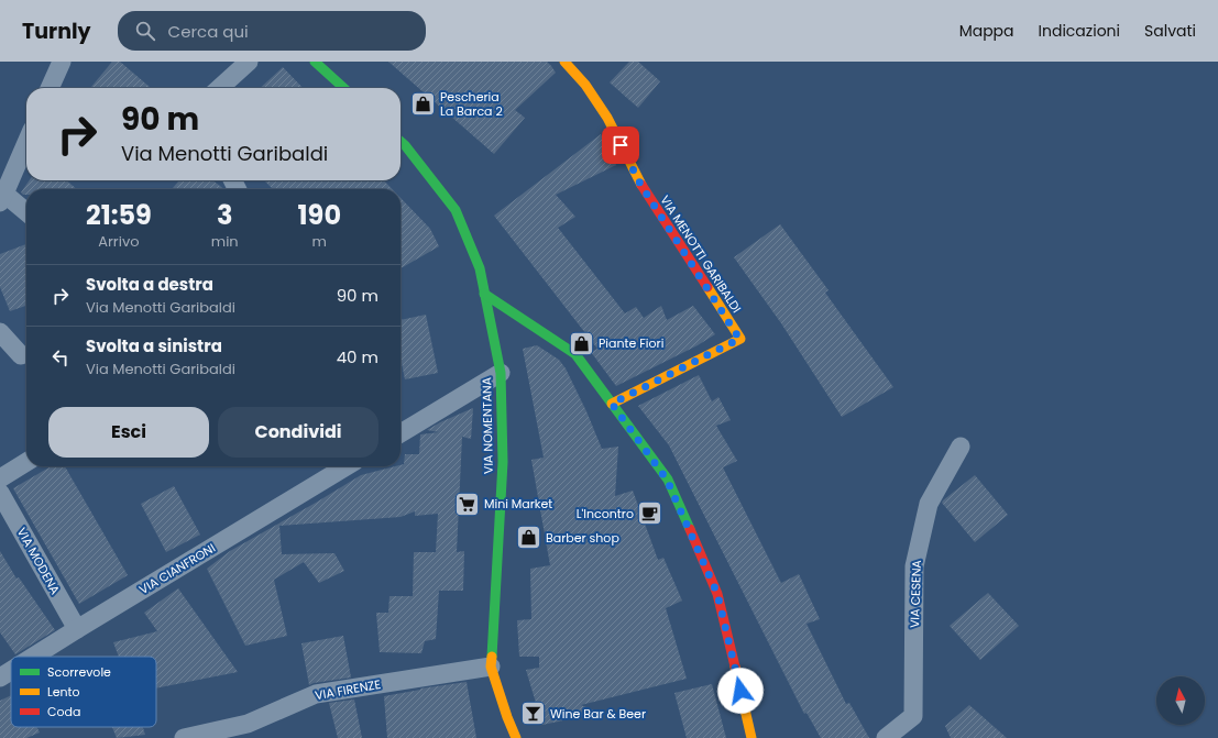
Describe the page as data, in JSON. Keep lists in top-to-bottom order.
{
  "streets": {
    "street": [
      "VIA MENOTTI GARIBALDI",
      "VIA NOMENTANA",
      "VIA MODENA",
      "VIA CIANFRONI",
      "VIA CESENA",
      "VIA FIRENZE"
    ]
  },
  "crossings": [
    ["VIA NOMENTANA", "VIA FIRENZE"],
    ["VIA MODENA", "VIA CIANFRONI"]
  ],
  "places": {
    "shop": ["Pescheria La Barca 2", "Piante Fiori", "Barber shop"],
    "supermarket": ["Mini Market"],
    "cafe": ["L'Incontro"],
    "bar": ["Wine Bar & Beer"]
  },
  "legend": ["Scorrevole", "Lento", "Coda"],
  "north": "top",
  "page": {
    "header": "Turnly",
    "search": "Cerca qui",
    "nav": ["Mappa", "Indicazioni", "Salvati"],
    "turn": ["90 m", "Via Menotti Garibaldi"],
    "eta": [
      "21:59",
      "Arrivo",
      "3",
      "min",
      "190",
      "m"
    ],
    "list": [
      {
        "name": "Svolta a destra",
        "note": "Via Menotti Garibaldi",
        "value": "90 m"
      },
      {
        "name": "Svolta a sinistra",
        "note": "Via Menotti Garibaldi",
        "value": "40 m"
      }
    ],
    "buttons": ["Esci", "Condividi"]
  }
}
